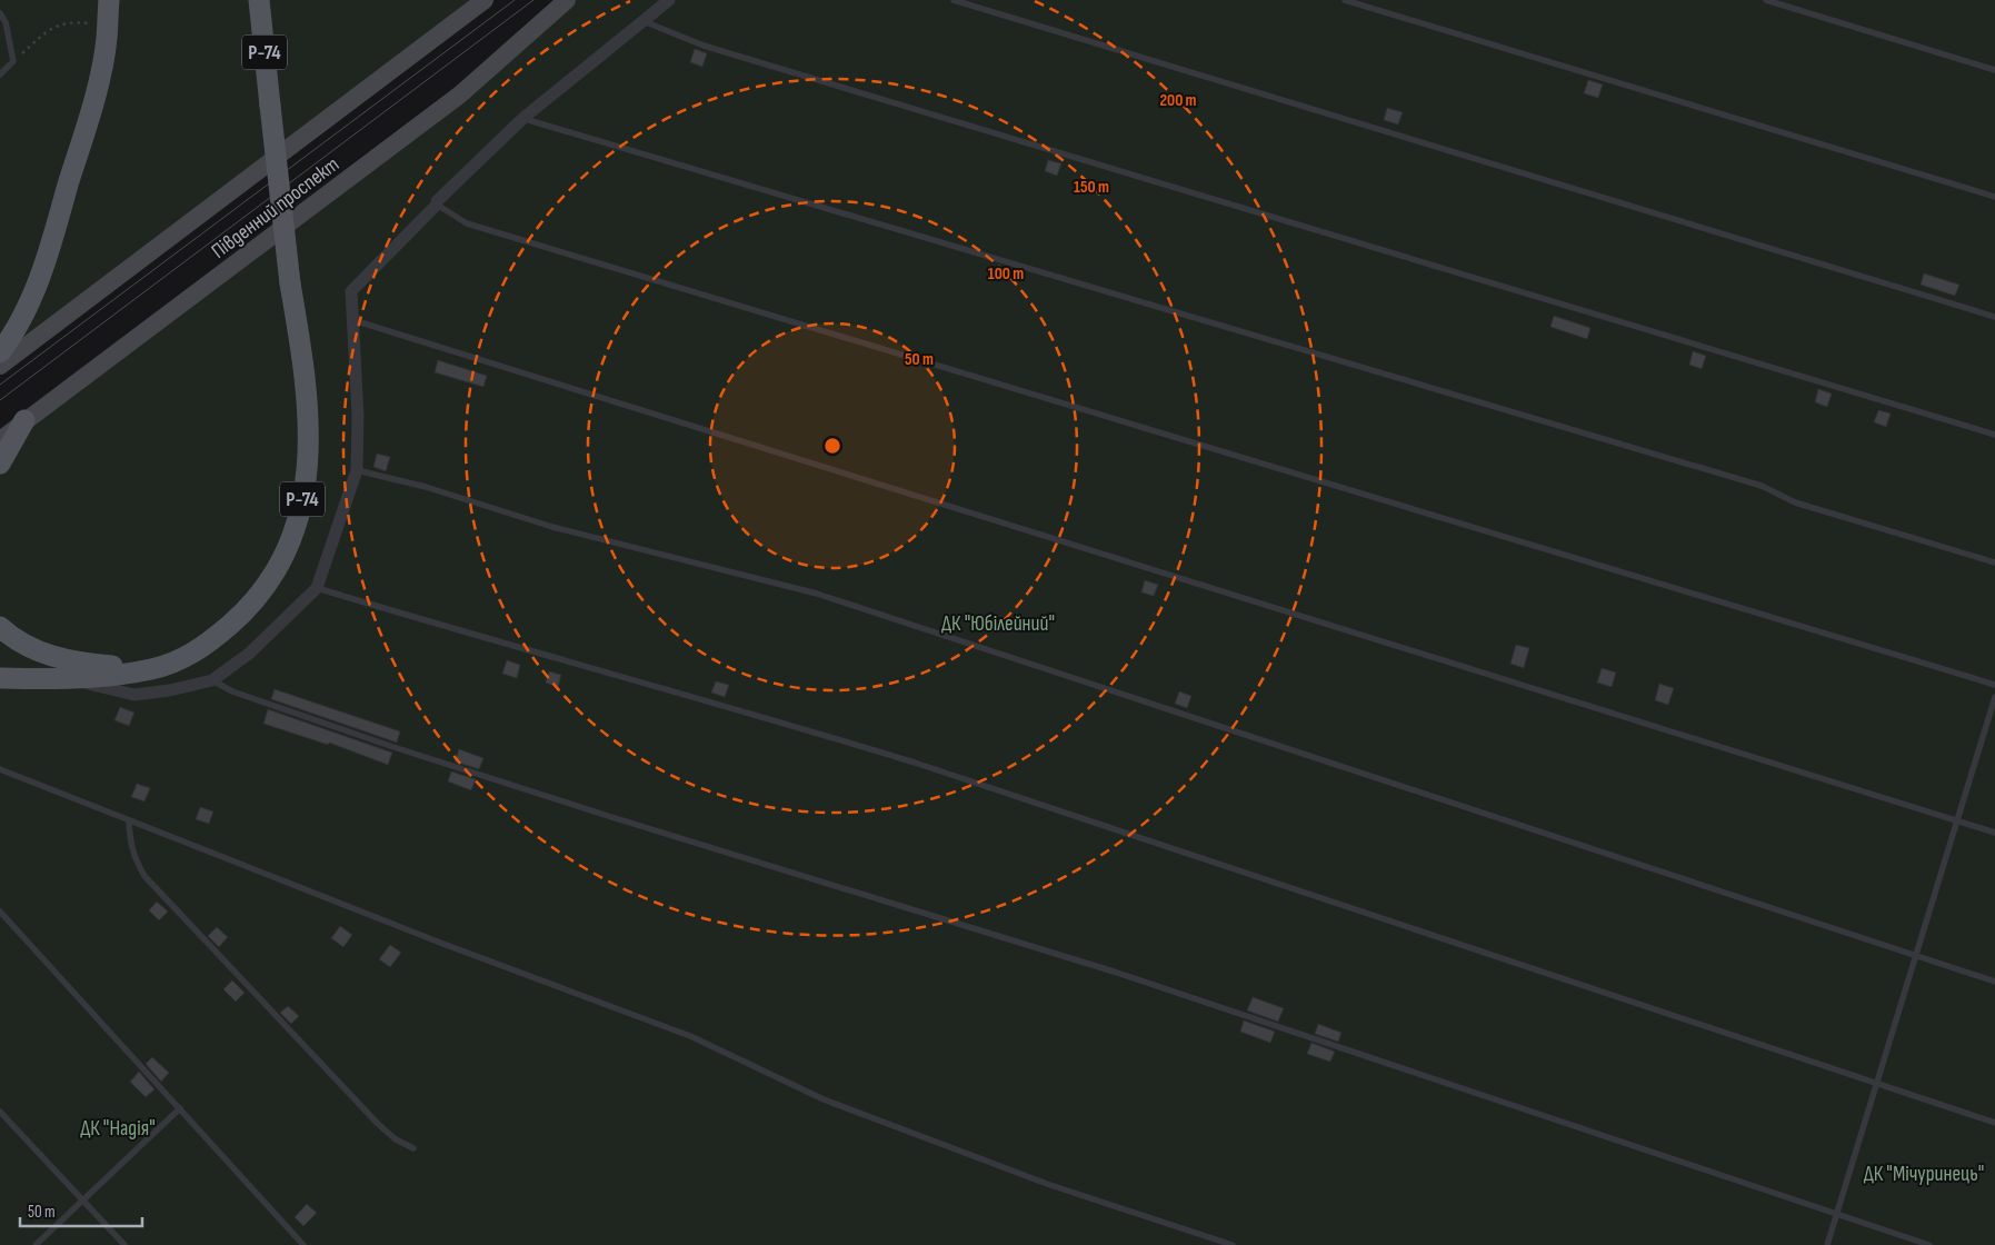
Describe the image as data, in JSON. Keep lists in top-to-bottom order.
{
  "streets": {
    "main road": ["Р-74", "Південний проспект"]
  },
  "parks": ["ДК \"Юбілейний\"", "ДК \"Надія\"", "ДК \"Мічуринець\""],
  "scale_bar": "50 m",
  "rings": [
    "200 m",
    "150 m",
    "100 m",
    "50 m"
  ]
}
